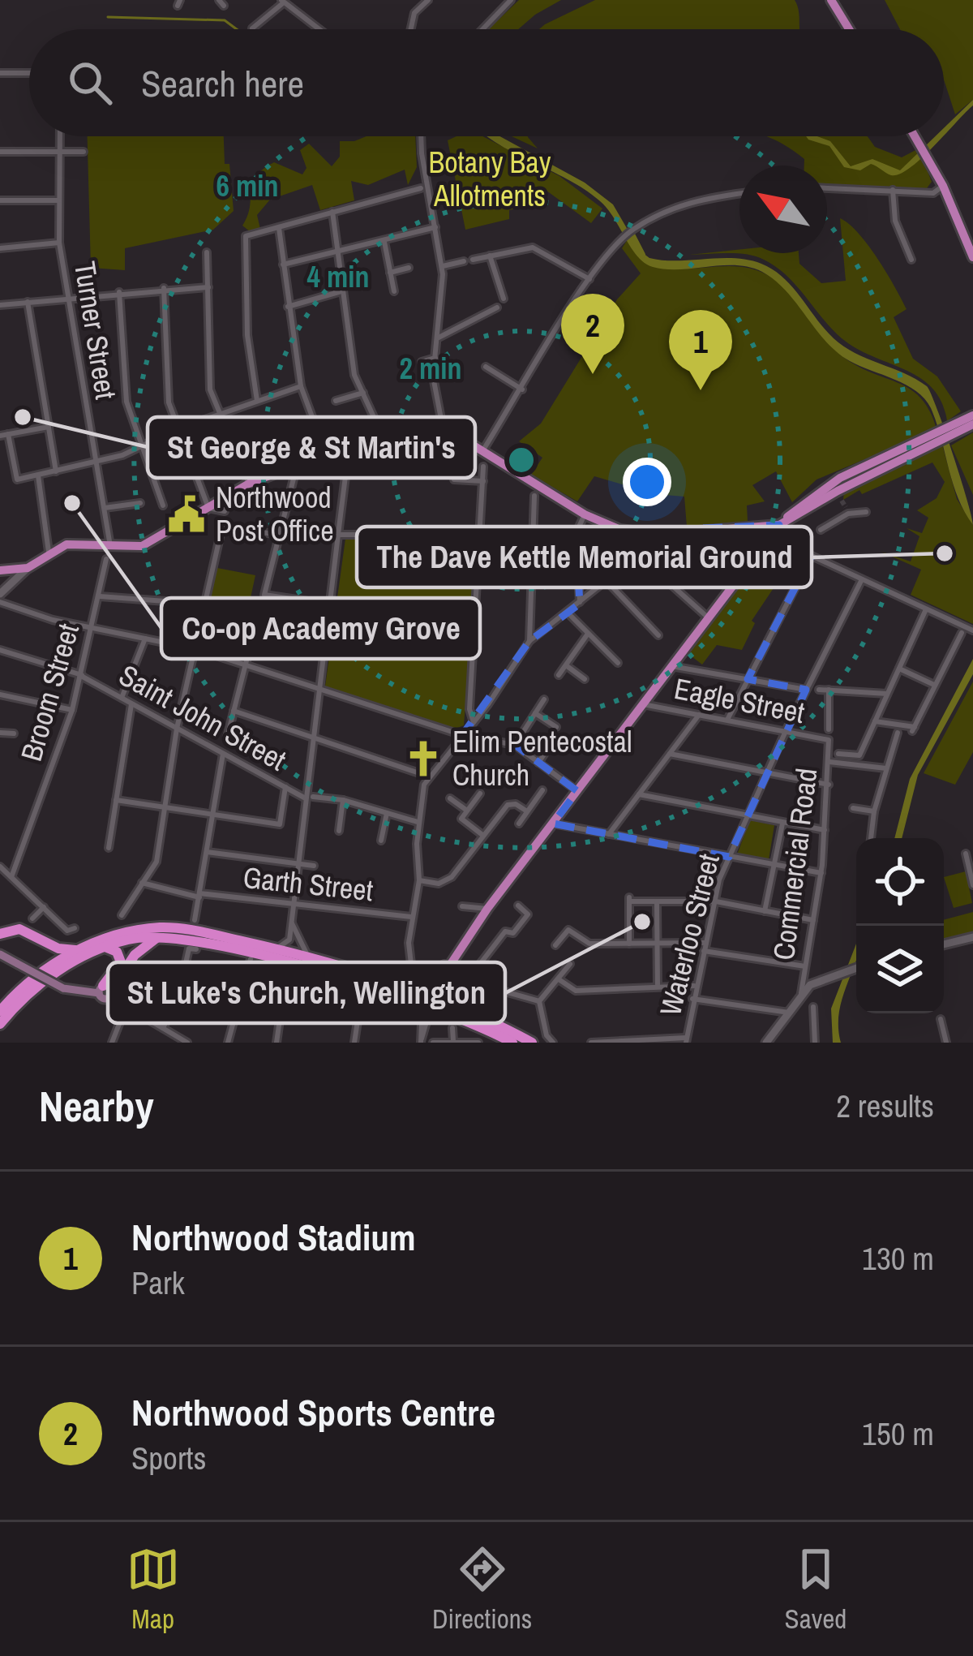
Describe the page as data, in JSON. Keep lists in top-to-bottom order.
{
  "streets": {
    "street": [
      "Turner Street",
      "Broom Street",
      "Eagle Street",
      "Saint John Street",
      "Commercial Road",
      "Garth Street",
      "Waterloo Street"
    ]
  },
  "crossings": [
    ["Broom Street", "Saint John Street"],
    ["Eagle Street", "Commercial Road"],
    ["Eagle Street", "Waterloo Street"]
  ],
  "parks": ["Botany Bay Allotments"],
  "places": {
    "other": [
      "St George & St Martin's",
      "Co-op Academy Grove",
      "The Dave Kettle Memorial Ground",
      "St Luke's Church, Wellington"
    ],
    "public building": ["Northwood Post Office"],
    "church": ["Elim Pentecostal Church"]
  },
  "north": "top left",
  "page": {
    "search": "Search here",
    "pins": ["2", "1"],
    "heading": ["Nearby", "2 results"],
    "list": [
      {
        "mark": "1",
        "name": "Northwood Stadium",
        "note": "Park",
        "value": "130 m"
      },
      {
        "mark": "2",
        "name": "Northwood Sports Centre",
        "note": "Sports",
        "value": "150 m"
      }
    ],
    "nav": ["Map", "Directions", "Saved"]
  },
  "rings": ["6 min", "4 min", "2 min"]
}
